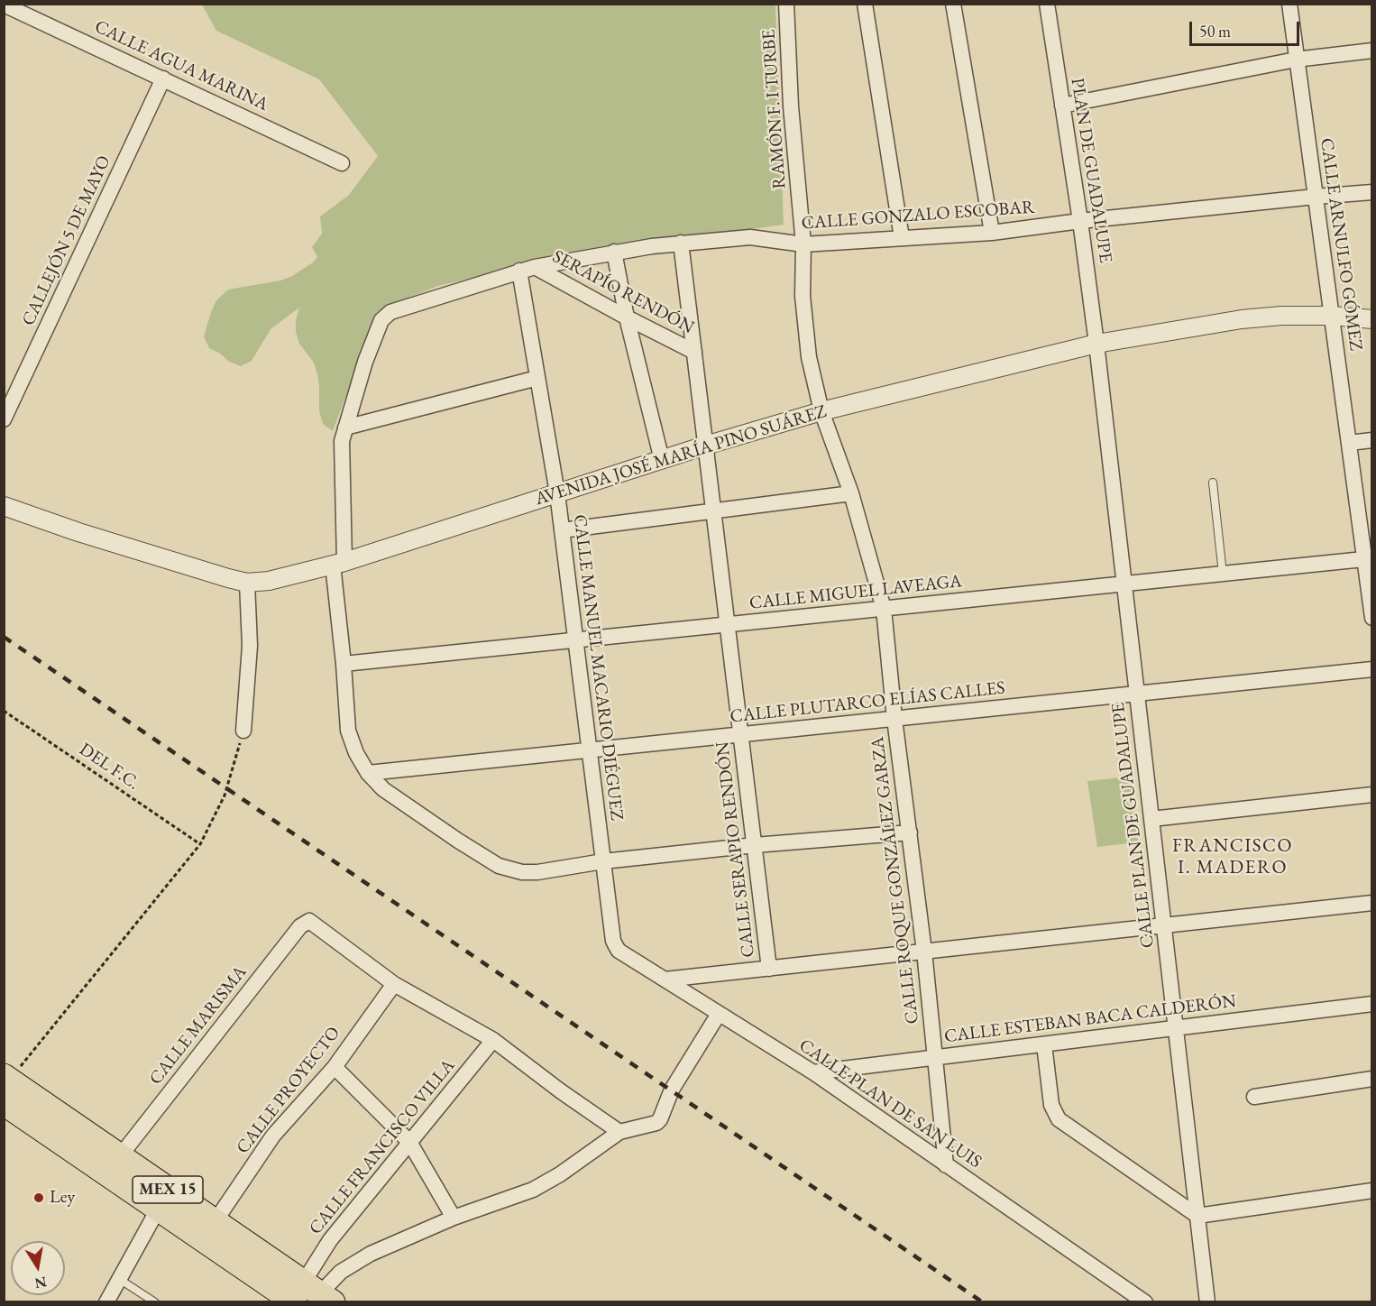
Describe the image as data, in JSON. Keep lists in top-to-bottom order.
{
  "streets": {
    "highway": ["MEX 15"],
    "street": [
      "CALLE AGUA MARINA",
      "RAMÓN F. I TURBE",
      "PLAN DE GUADALUPE",
      "CALLE GONZALO ESCOBAR",
      "CALLEJÓN 5 DE MAYO",
      "CALLE ARNULFO GÓMEZ",
      "SERAPÍO RENDÓN",
      "AVENIDA JOSÉ MARÍA PINO SUÁREZ",
      "CALLE MIGUEL LAVEAGA",
      "CALLE MANUEL MACARIO DIÉGUEZ",
      "CALLE PLUTARCO ELÍAS CALLES",
      "CALLE PLAN DE GUADALUPE",
      "CALLE SERAPIO RENDÓN",
      "CALLE ROQUE GONZÁLEZ GARZA",
      "CALLE ESTEBAN BACA CALDERÓN",
      "CALLE MARISMA",
      "CALLE PROYECTO",
      "CALLE PLAN DE SAN LUIS",
      "CALLE FRANCISCO VILLA"
    ],
    "path": ["DEL F.C."]
  },
  "crossings": [
    ["CALLE AGUA MARINA", "CALLEJÓN 5 DE MAYO"],
    ["RAMÓN F. I TURBE", "CALLE GONZALO ESCOBAR"],
    ["RAMÓN F. I TURBE", "CALLE ROQUE GONZÁLEZ GARZA"],
    ["PLAN DE GUADALUPE", "CALLE GONZALO ESCOBAR"],
    ["PLAN DE GUADALUPE", "AVENIDA JOSÉ MARÍA PINO SUÁREZ"],
    ["PLAN DE GUADALUPE", "CALLE PLAN DE GUADALUPE"],
    ["CALLE GONZALO ESCOBAR", "CALLE ARNULFO GÓMEZ"],
    ["CALLE GONZALO ESCOBAR", "SERAPÍO RENDÓN"],
    ["CALLE GONZALO ESCOBAR", "CALLE MANUEL MACARIO DIÉGUEZ"],
    ["CALLE GONZALO ESCOBAR", "CALLE SERAPIO RENDÓN"],
    ["CALLE GONZALO ESCOBAR", "CALLE ROQUE GONZÁLEZ GARZA"],
    ["CALLE ARNULFO GÓMEZ", "AVENIDA JOSÉ MARÍA PINO SUÁREZ"],
    ["CALLE ARNULFO GÓMEZ", "CALLE MIGUEL LAVEAGA"],
    ["SERAPÍO RENDÓN", "CALLE SERAPIO RENDÓN"],
    ["AVENIDA JOSÉ MARÍA PINO SUÁREZ", "CALLE MANUEL MACARIO DIÉGUEZ"],
    ["AVENIDA JOSÉ MARÍA PINO SUÁREZ", "CALLE PLAN DE GUADALUPE"],
    ["AVENIDA JOSÉ MARÍA PINO SUÁREZ", "CALLE SERAPIO RENDÓN"],
    ["AVENIDA JOSÉ MARÍA PINO SUÁREZ", "CALLE ROQUE GONZÁLEZ GARZA"],
    ["CALLE MIGUEL LAVEAGA", "CALLE MANUEL MACARIO DIÉGUEZ"],
    ["CALLE MIGUEL LAVEAGA", "CALLE PLAN DE GUADALUPE"],
    ["CALLE MIGUEL LAVEAGA", "CALLE SERAPIO RENDÓN"],
    ["CALLE MIGUEL LAVEAGA", "CALLE ROQUE GONZÁLEZ GARZA"],
    ["CALLE MANUEL MACARIO DIÉGUEZ", "CALLE PLUTARCO ELÍAS CALLES"],
    ["CALLE MANUEL MACARIO DIÉGUEZ", "CALLE PLAN DE SAN LUIS"],
    ["CALLE PLUTARCO ELÍAS CALLES", "CALLE PLAN DE GUADALUPE"],
    ["CALLE PLUTARCO ELÍAS CALLES", "CALLE SERAPIO RENDÓN"],
    ["CALLE PLUTARCO ELÍAS CALLES", "CALLE ROQUE GONZÁLEZ GARZA"],
    ["CALLE PLAN DE GUADALUPE", "CALLE ESTEBAN BACA CALDERÓN"],
    ["CALLE ROQUE GONZÁLEZ GARZA", "CALLE ESTEBAN BACA CALDERÓN"],
    ["CALLE ROQUE GONZÁLEZ GARZA", "CALLE PLAN DE SAN LUIS"],
    ["CALLE ESTEBAN BACA CALDERÓN", "CALLE PLAN DE SAN LUIS"],
    ["CALLE MARISMA", "CALLE PROYECTO"],
    ["CALLE MARISMA", "MEX 15"],
    ["CALLE PROYECTO", "MEX 15"],
    ["CALLE FRANCISCO VILLA", "MEX 15"]
  ],
  "districts": ["FRANCISCO I. MADERO"],
  "places": ["Ley"],
  "scale_bar": "50 m",
  "north": "bottom"
}
